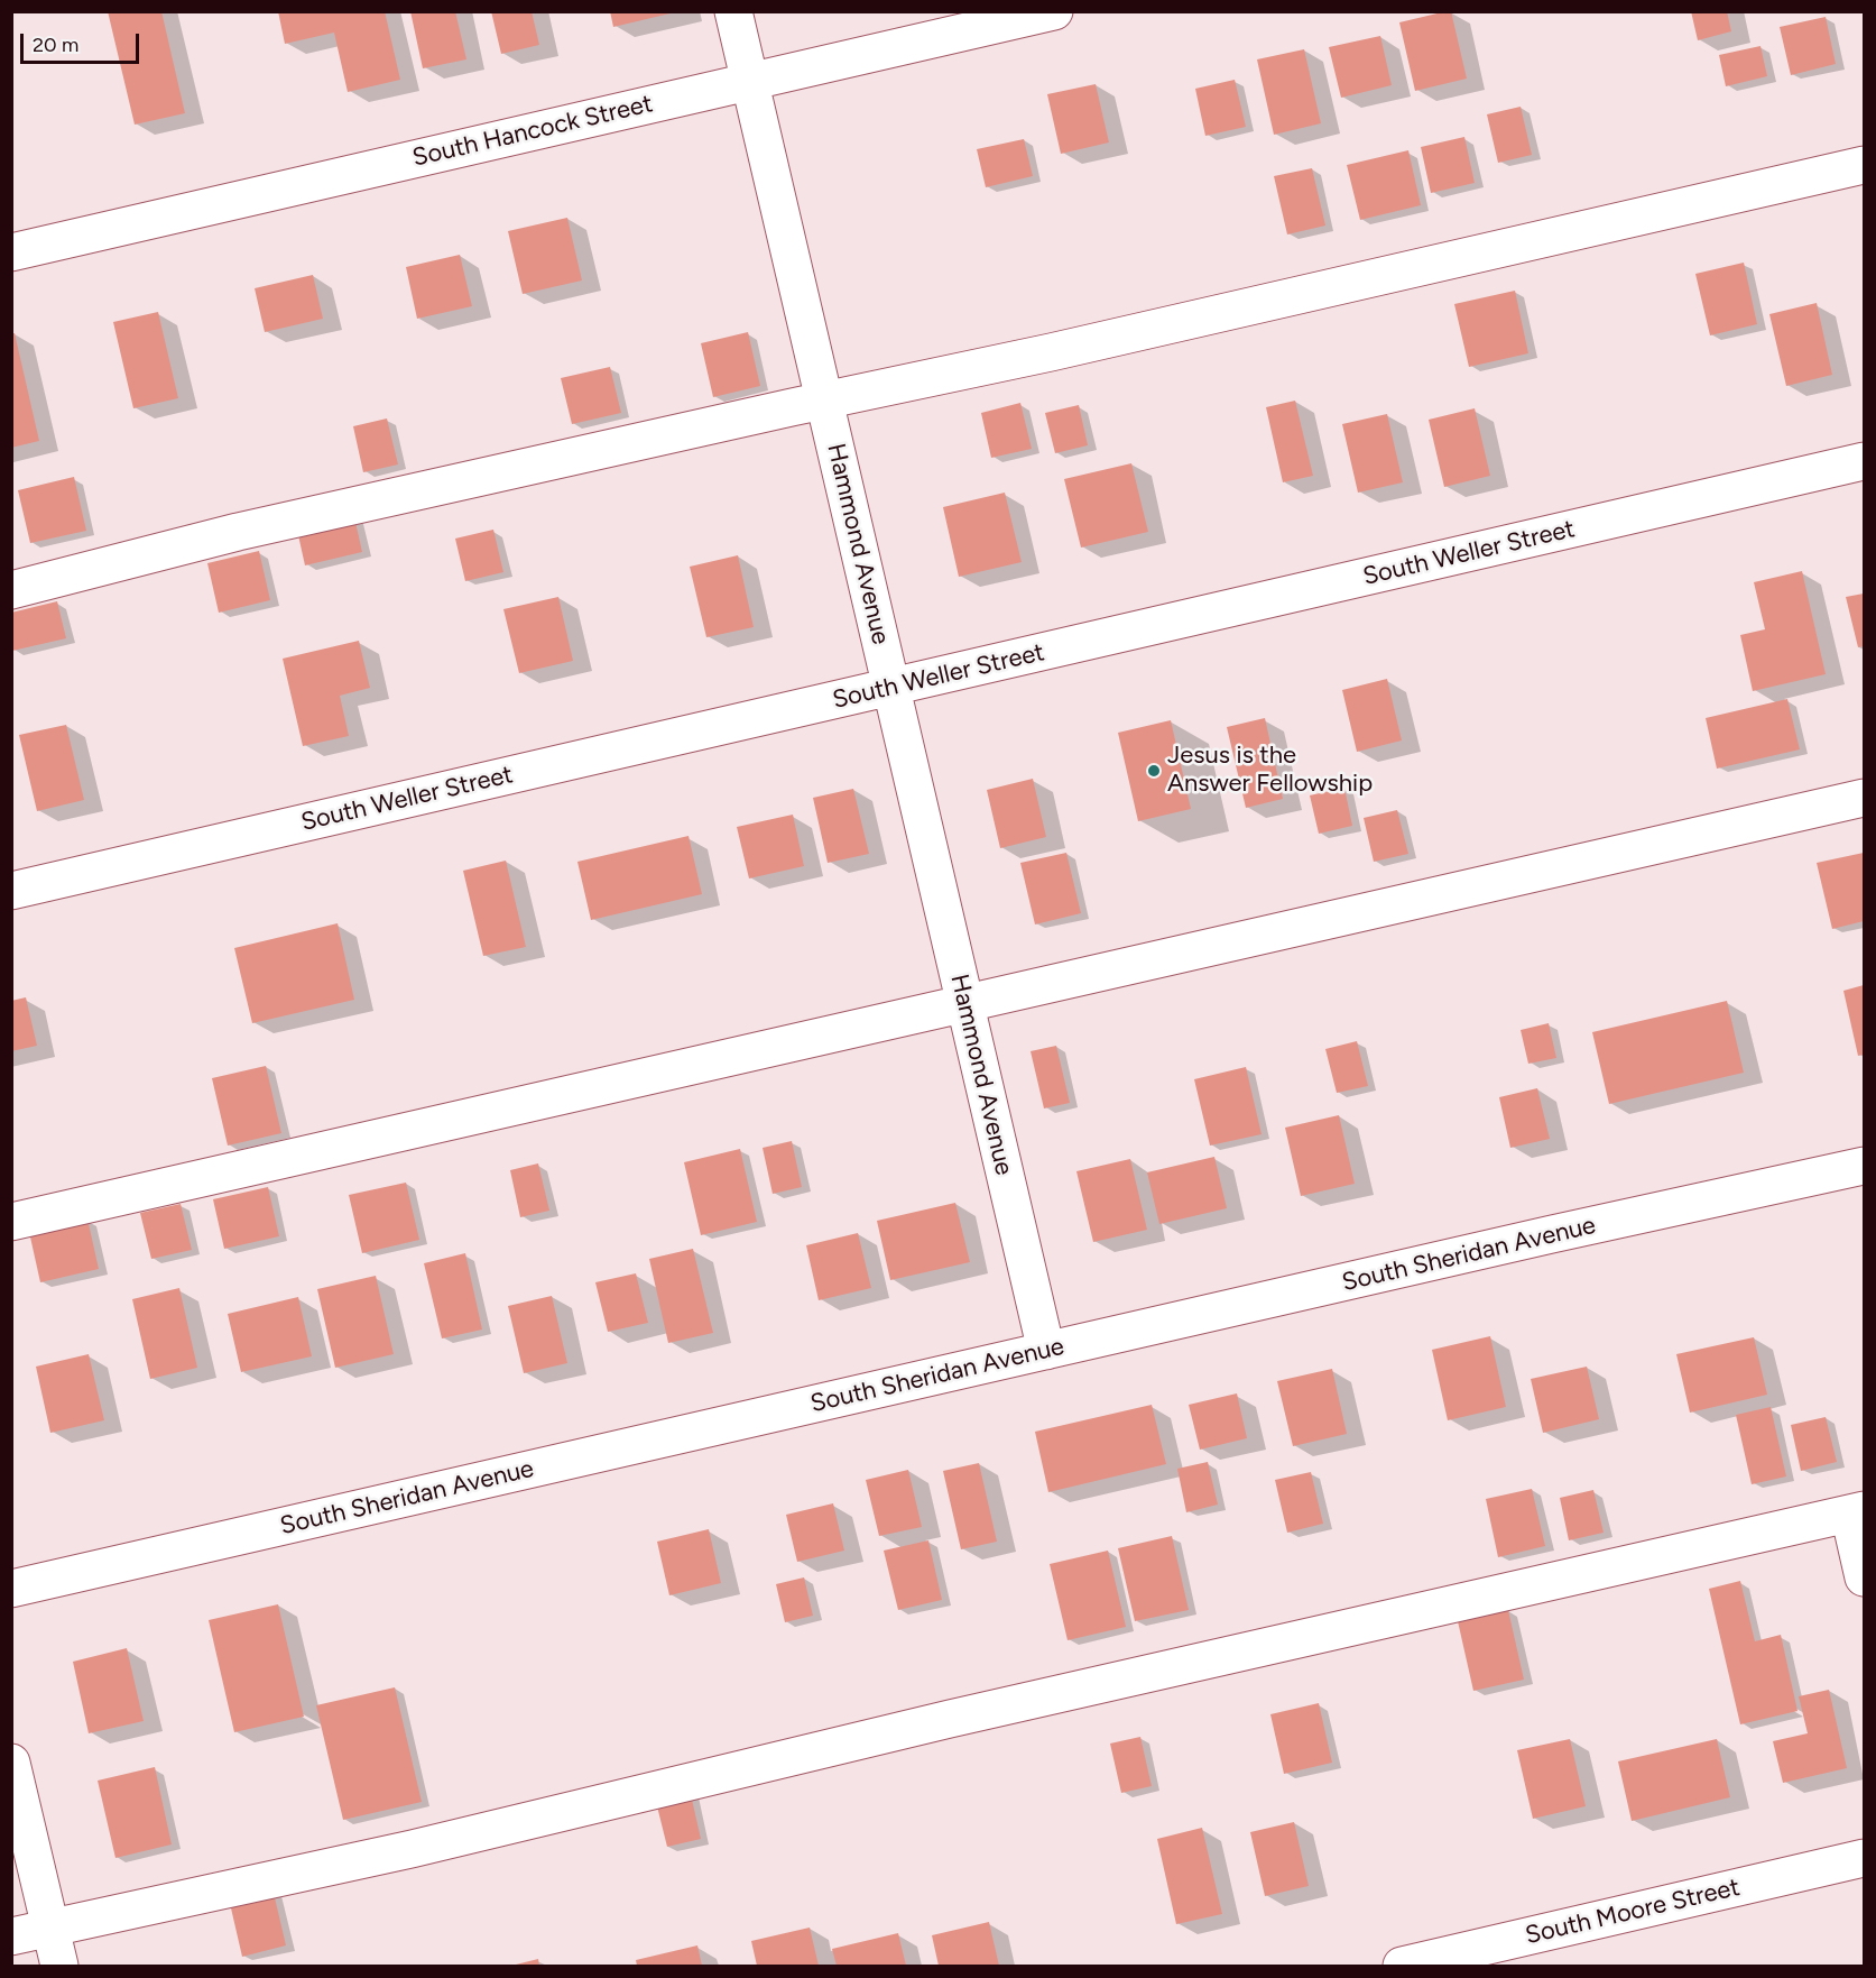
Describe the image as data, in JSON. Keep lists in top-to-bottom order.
{
  "streets": {
    "street": [
      "South Hancock Street",
      "Hammond Avenue",
      "South Weller Street",
      "South Sheridan Avenue",
      "South Moore Street"
    ]
  },
  "crossings": [
    ["South Hancock Street", "Hammond Avenue"],
    ["Hammond Avenue", "South Weller Street"],
    ["Hammond Avenue", "South Sheridan Avenue"]
  ],
  "places": ["Jesus is the Answer Fellowship"],
  "scale_bar": "20 m"
}
